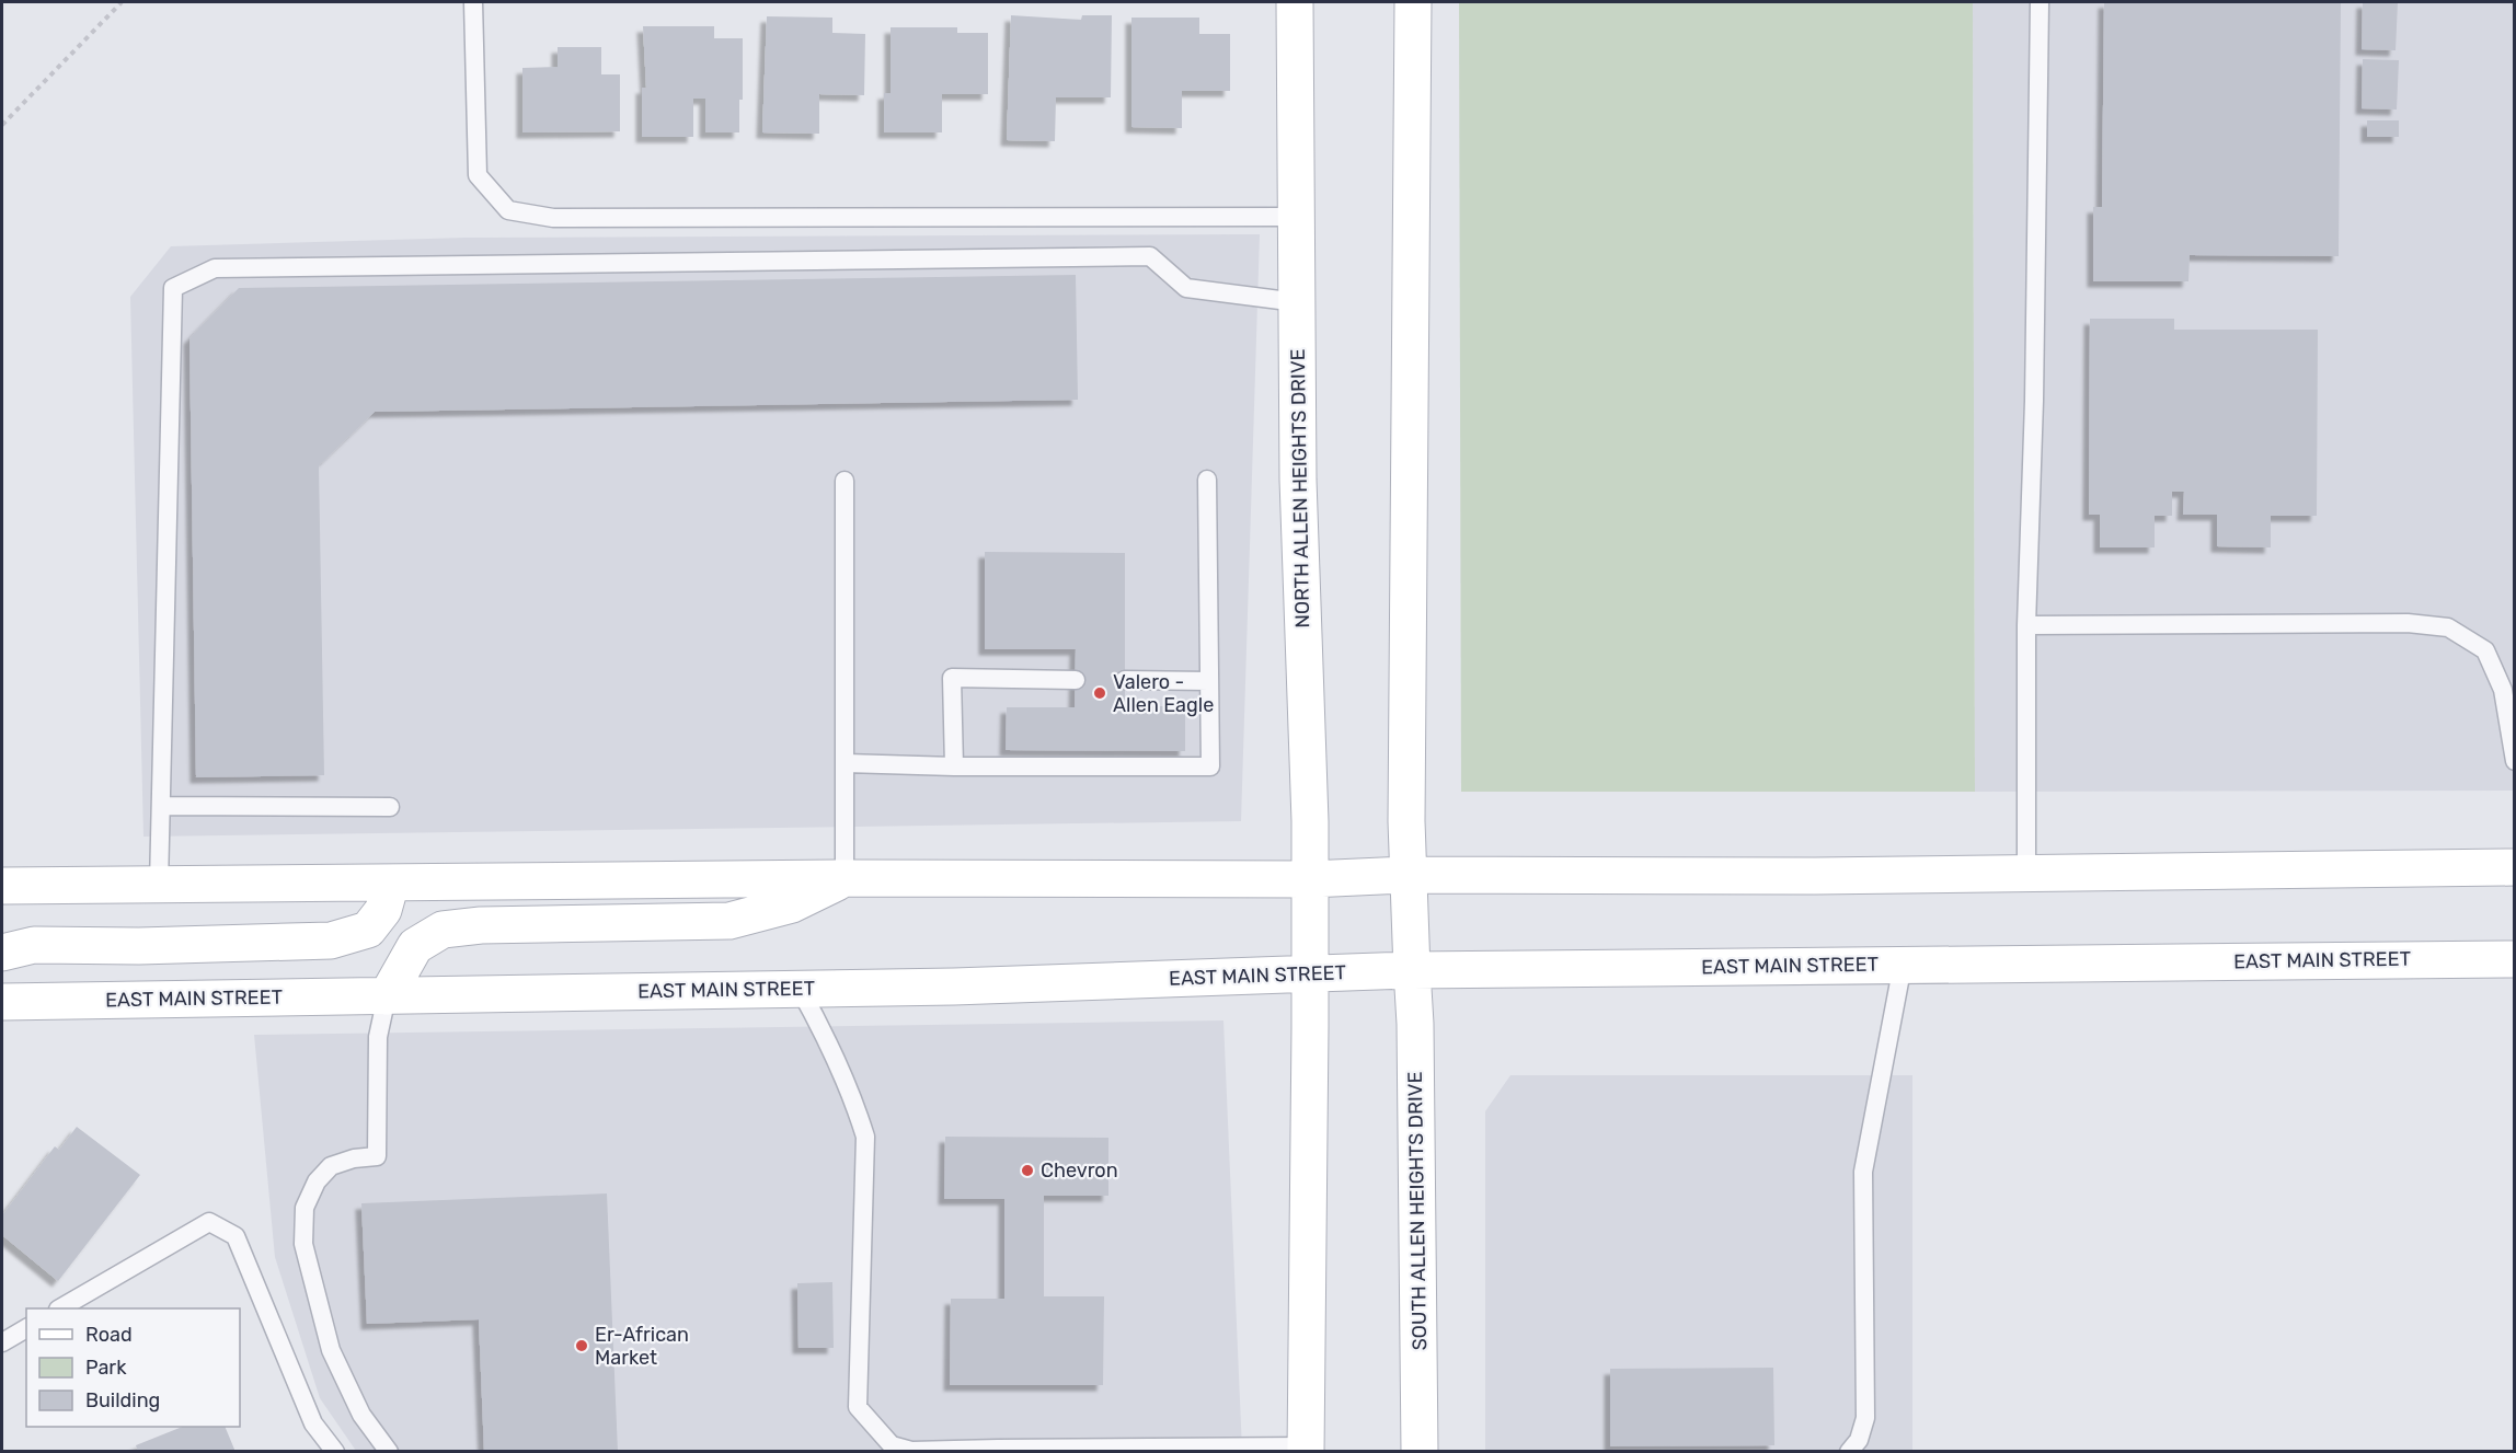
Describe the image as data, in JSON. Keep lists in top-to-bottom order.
{
  "streets": {
    "main road": ["NORTH ALLEN HEIGHTS DRIVE", "EAST MAIN STREET", "SOUTH ALLEN HEIGHTS DRIVE"]
  },
  "crossings": [
    ["NORTH ALLEN HEIGHTS DRIVE", "EAST MAIN STREET"],
    ["EAST MAIN STREET", "SOUTH ALLEN HEIGHTS DRIVE"]
  ],
  "places": ["Valero - Allen Eagle", "Chevron", "Er-African Market"],
  "legend": ["Road", "Park", "Building"]
}
